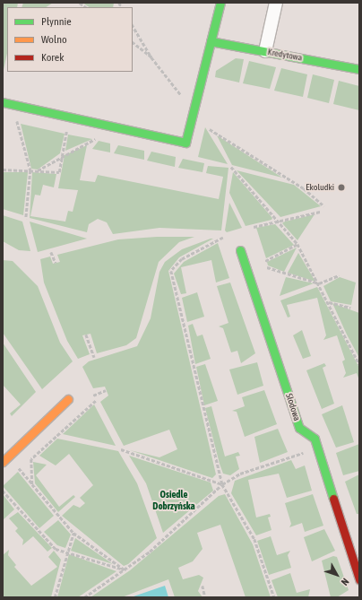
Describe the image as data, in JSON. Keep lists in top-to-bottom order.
{
  "streets": {
    "street": ["Kredytowa", "Słodowa"]
  },
  "districts": ["Osiedle Dobrzyńska"],
  "places": ["Ekoludki"],
  "legend": ["Płynnie", "Wolno", "Korek"],
  "north": "bottom right"
}
